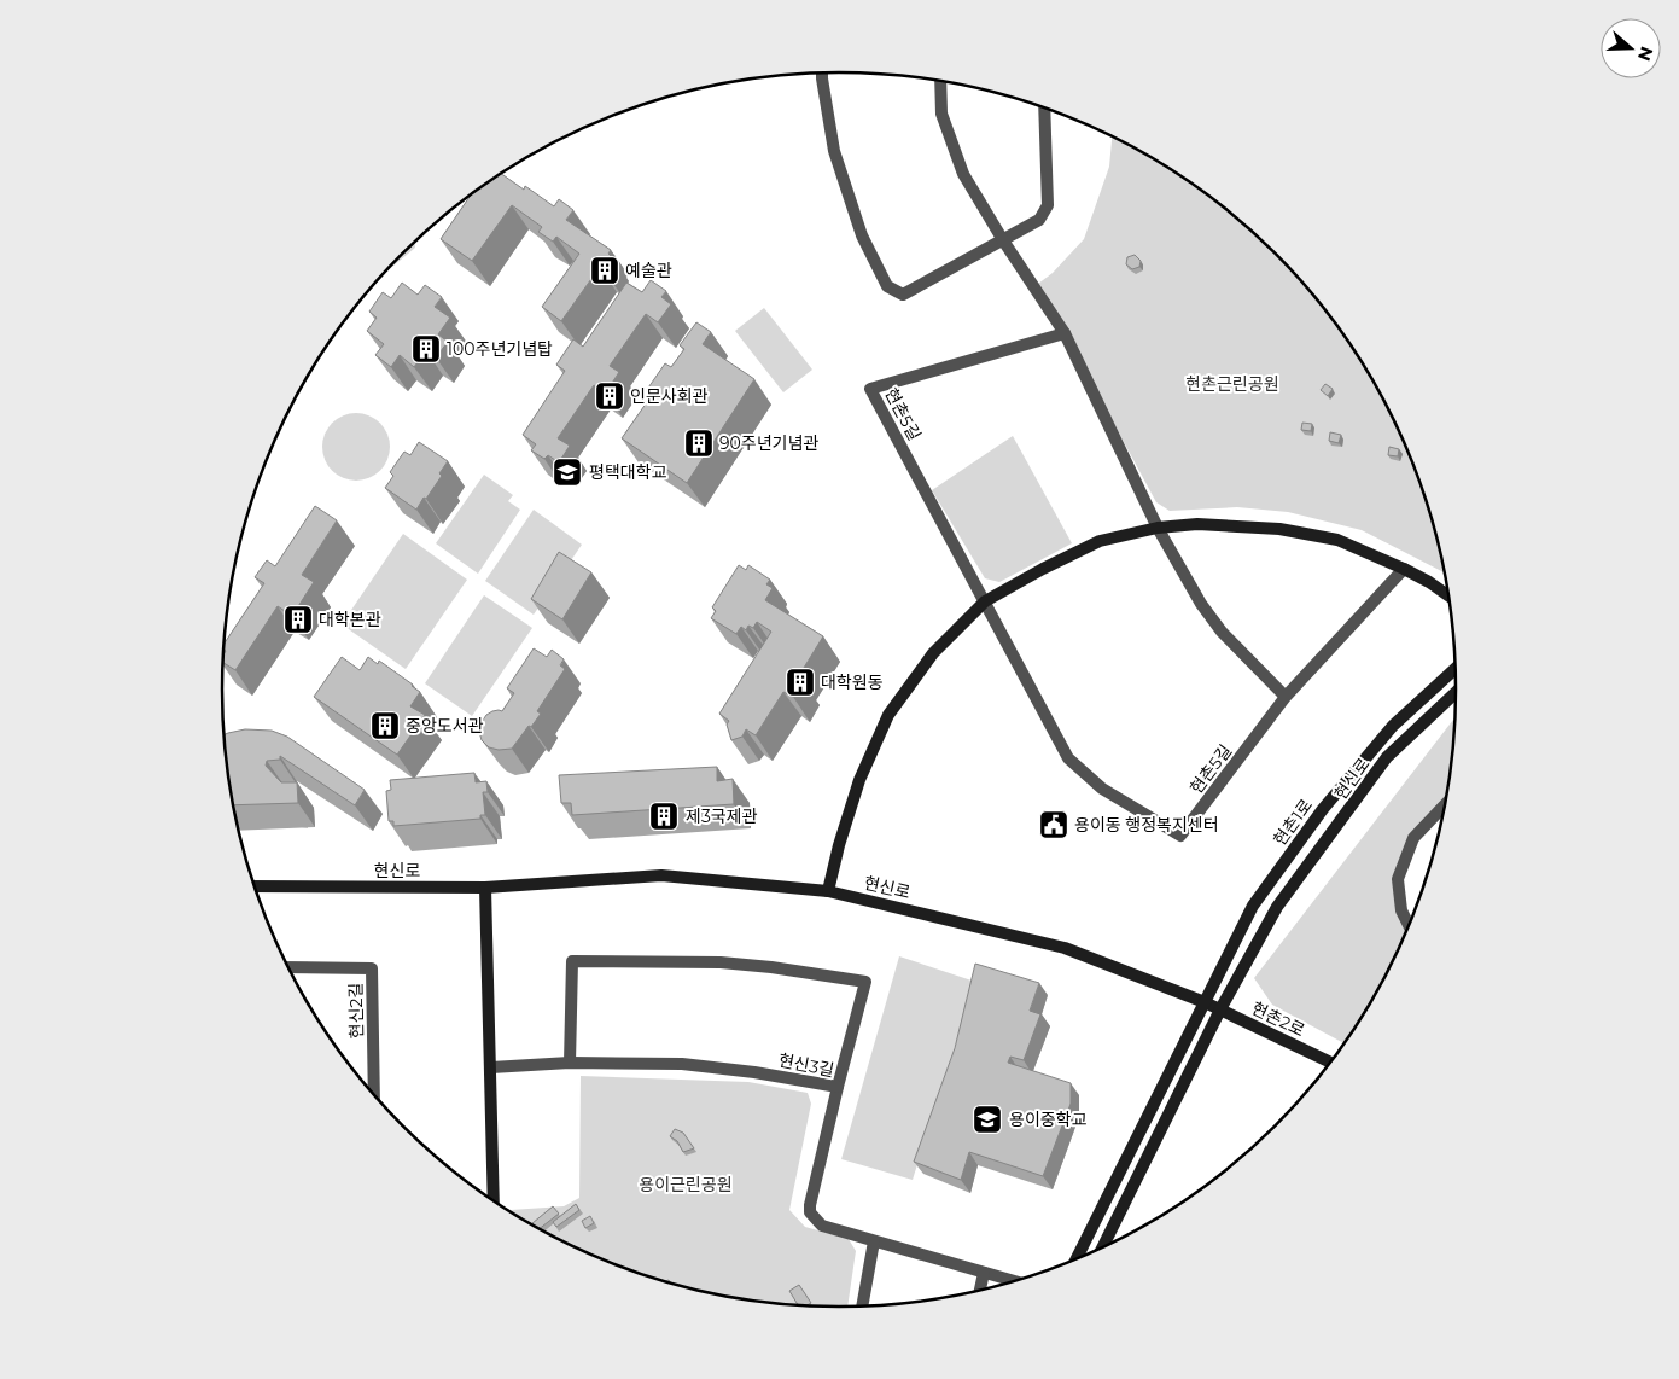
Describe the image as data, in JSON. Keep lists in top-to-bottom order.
{
  "streets": {
    "street": [
      "현촌5길",
      "현신로",
      "현촌1로",
      "현신2길",
      "현촌2로",
      "현신3길"
    ]
  },
  "crossings": [
    ["현신로", "현촌1로"],
    ["현신로", "현촌2로"],
    ["현촌1로", "현촌2로"]
  ],
  "parks": ["현촌근린공원", "용이근린공원"],
  "places": {
    "building": [
      "예술관",
      "100주년기념탑",
      "인문사회관",
      "90주년기념관",
      "대학본관",
      "대학원동",
      "중앙도서관",
      "제3국제관"
    ],
    "school or university": ["평택대학교", "용이중학교"],
    "public building": ["용이동 행정복지센터"]
  },
  "north": "right"
}
